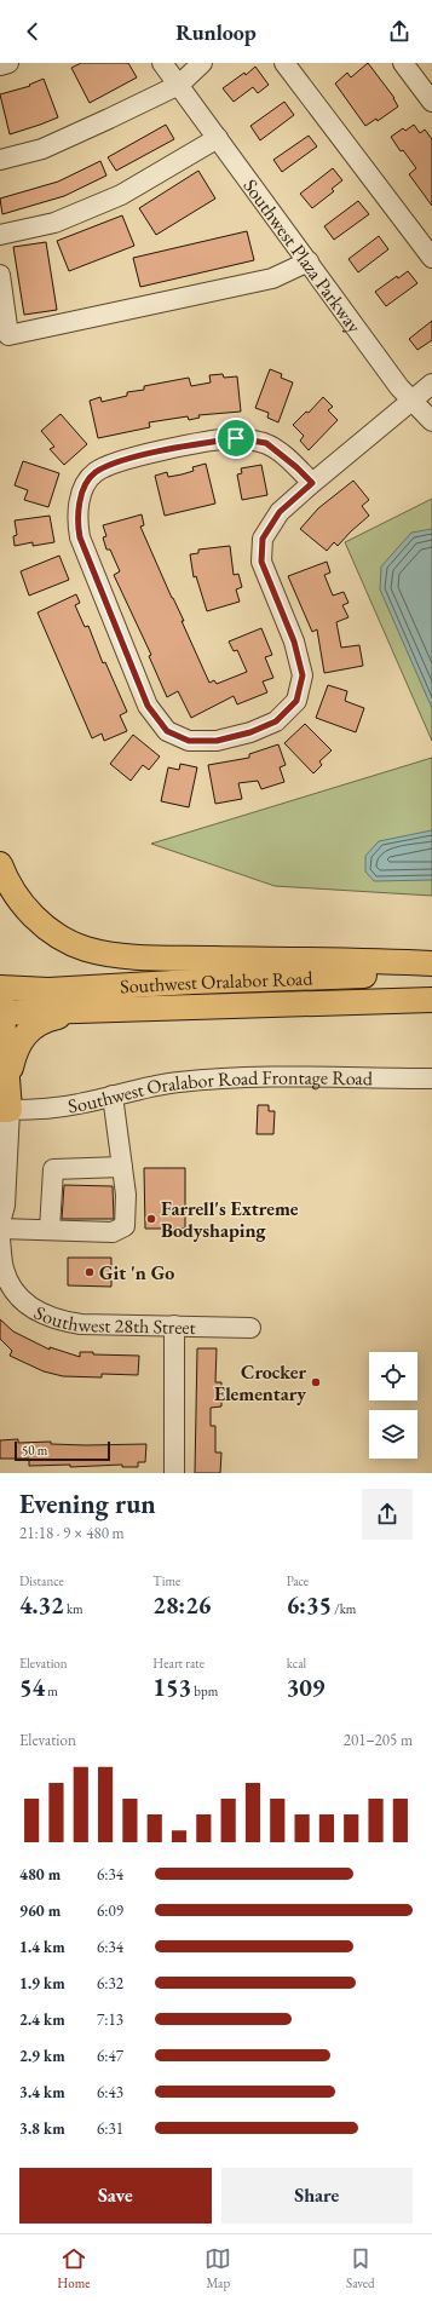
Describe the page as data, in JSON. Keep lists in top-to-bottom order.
{
  "streets": {
    "main road": ["Southwest Oralabor Road"],
    "street": ["Southwest Plaza Parkway", "Southwest Oralabor Road Frontage Road", "Southwest 28th Street"]
  },
  "places": ["Farrell's Extreme Bodyshaping", "Git 'n Go", "Crocker Elementary"],
  "scale_bar": "50 m",
  "page": {
    "header": "Runloop",
    "scale": "50 m",
    "heading": ["Evening run", "21:18 · 9 × 480 m"],
    "stats": [
      ["Distance", "4.32 km"],
      ["Time", "28:26"],
      ["Pace", "6:35 /km"],
      ["Elevation", "54 m"],
      ["Heart rate", "153 bpm"],
      ["kcal", "309"]
    ],
    "chart": ["Elevation", "201–205 m"],
    "list": [
      {
        "name": "480 m",
        "note": "6:34"
      },
      {
        "name": "960 m",
        "note": "6:09"
      },
      {
        "name": "1.4 km",
        "note": "6:34"
      },
      {
        "name": "1.9 km",
        "note": "6:32"
      },
      {
        "name": "2.4 km",
        "note": "7:13"
      },
      {
        "name": "2.9 km",
        "note": "6:47"
      },
      {
        "name": "3.4 km",
        "note": "6:43"
      },
      {
        "name": "3.8 km",
        "note": "6:31"
      }
    ],
    "buttons": ["Save", "Share"],
    "tabs": ["Home", "Map", "Saved"]
  }
}
